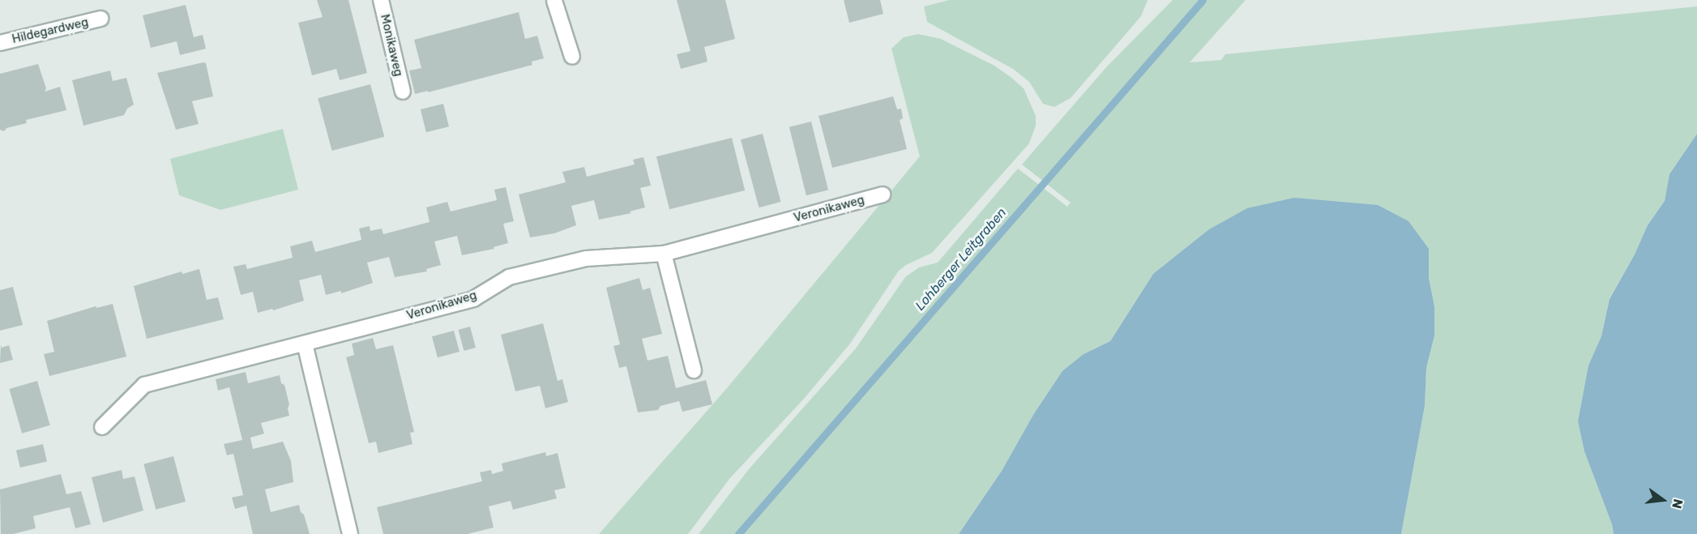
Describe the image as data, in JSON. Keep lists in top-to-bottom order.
{
  "streets": {
    "street": ["Hildegardweg", "Monikaweg", "Veronikaweg"]
  },
  "water": ["Lohberger Leitgraben"],
  "north": "right"
}
